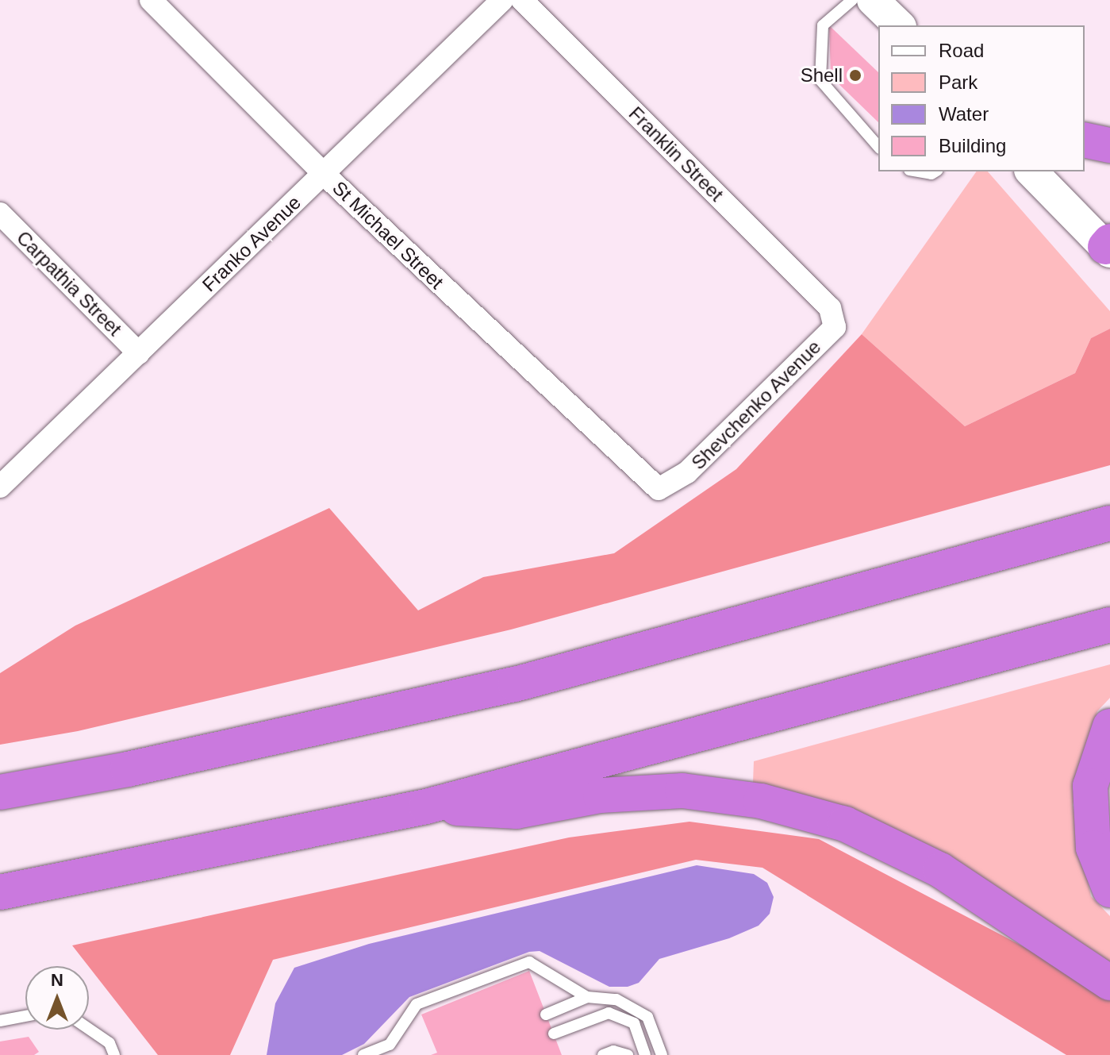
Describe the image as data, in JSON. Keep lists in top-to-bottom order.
{
  "streets": {
    "street": [
      "Franklin Street",
      "St Michael Street",
      "Franko Avenue",
      "Carpathia Street",
      "Shevchenko Avenue"
    ]
  },
  "crossings": [
    ["Franklin Street", "Shevchenko Avenue"],
    ["St Michael Street", "Franko Avenue"],
    ["St Michael Street", "Shevchenko Avenue"],
    ["Franko Avenue", "Carpathia Street"]
  ],
  "places": ["Shell"],
  "legend": [
    "Road",
    "Park",
    "Water",
    "Building"
  ],
  "north": "top"
}
